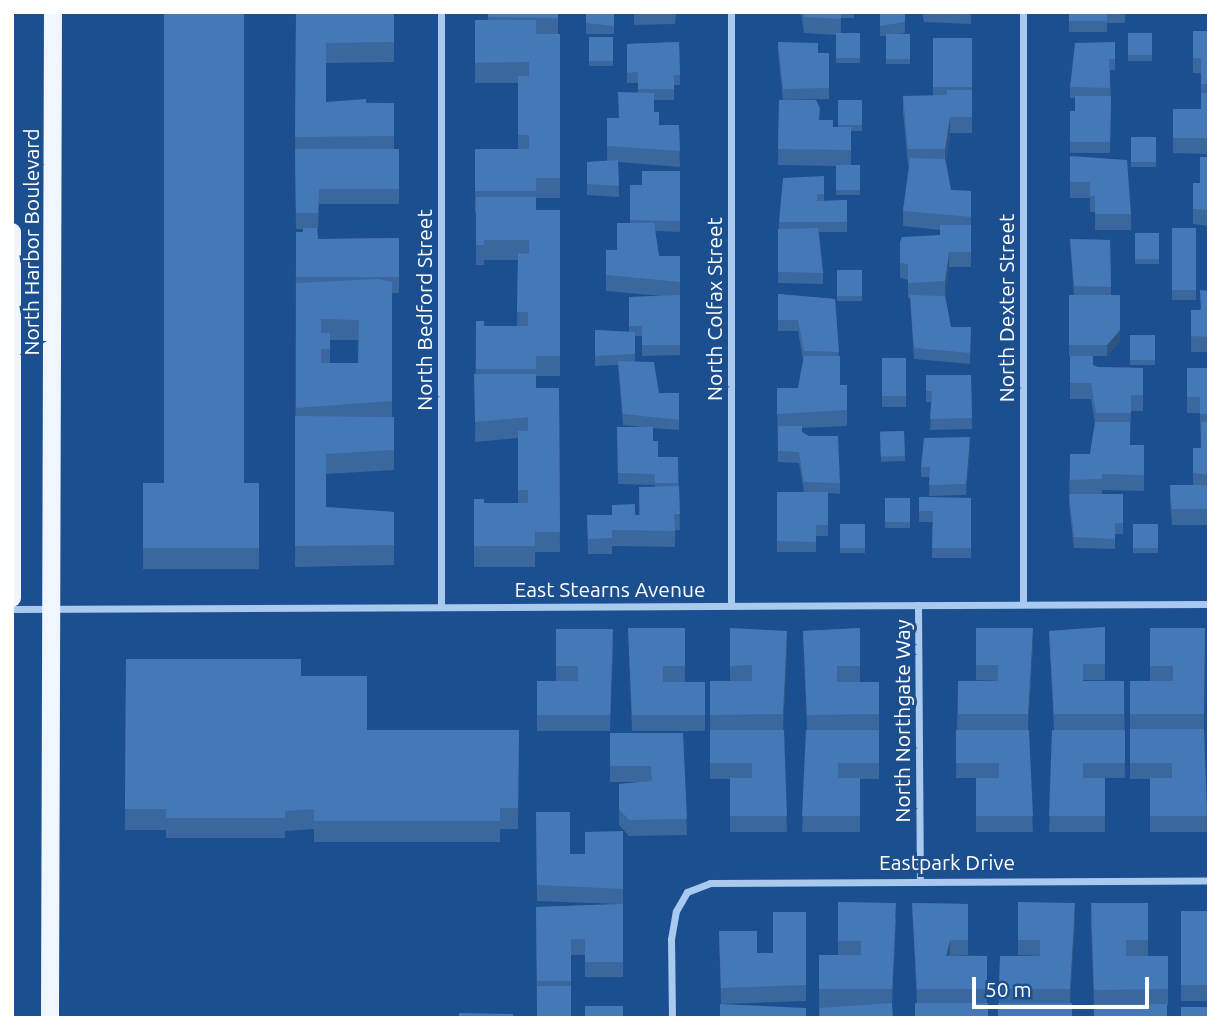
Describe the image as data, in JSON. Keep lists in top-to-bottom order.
{
  "streets": {
    "main road": ["North Harbor Boulevard"],
    "street": [
      "North Dexter Street",
      "North Colfax Street",
      "North Bedford Street",
      "East Stearns Avenue",
      "North Northgate Way",
      "Eastpark Drive"
    ]
  },
  "crossings": [
    ["North Harbor Boulevard", "East Stearns Avenue"],
    ["North Dexter Street", "East Stearns Avenue"],
    ["North Colfax Street", "East Stearns Avenue"],
    ["North Bedford Street", "East Stearns Avenue"],
    ["East Stearns Avenue", "North Northgate Way"],
    ["North Northgate Way", "Eastpark Drive"]
  ],
  "scale_bar": "50 m"
}
